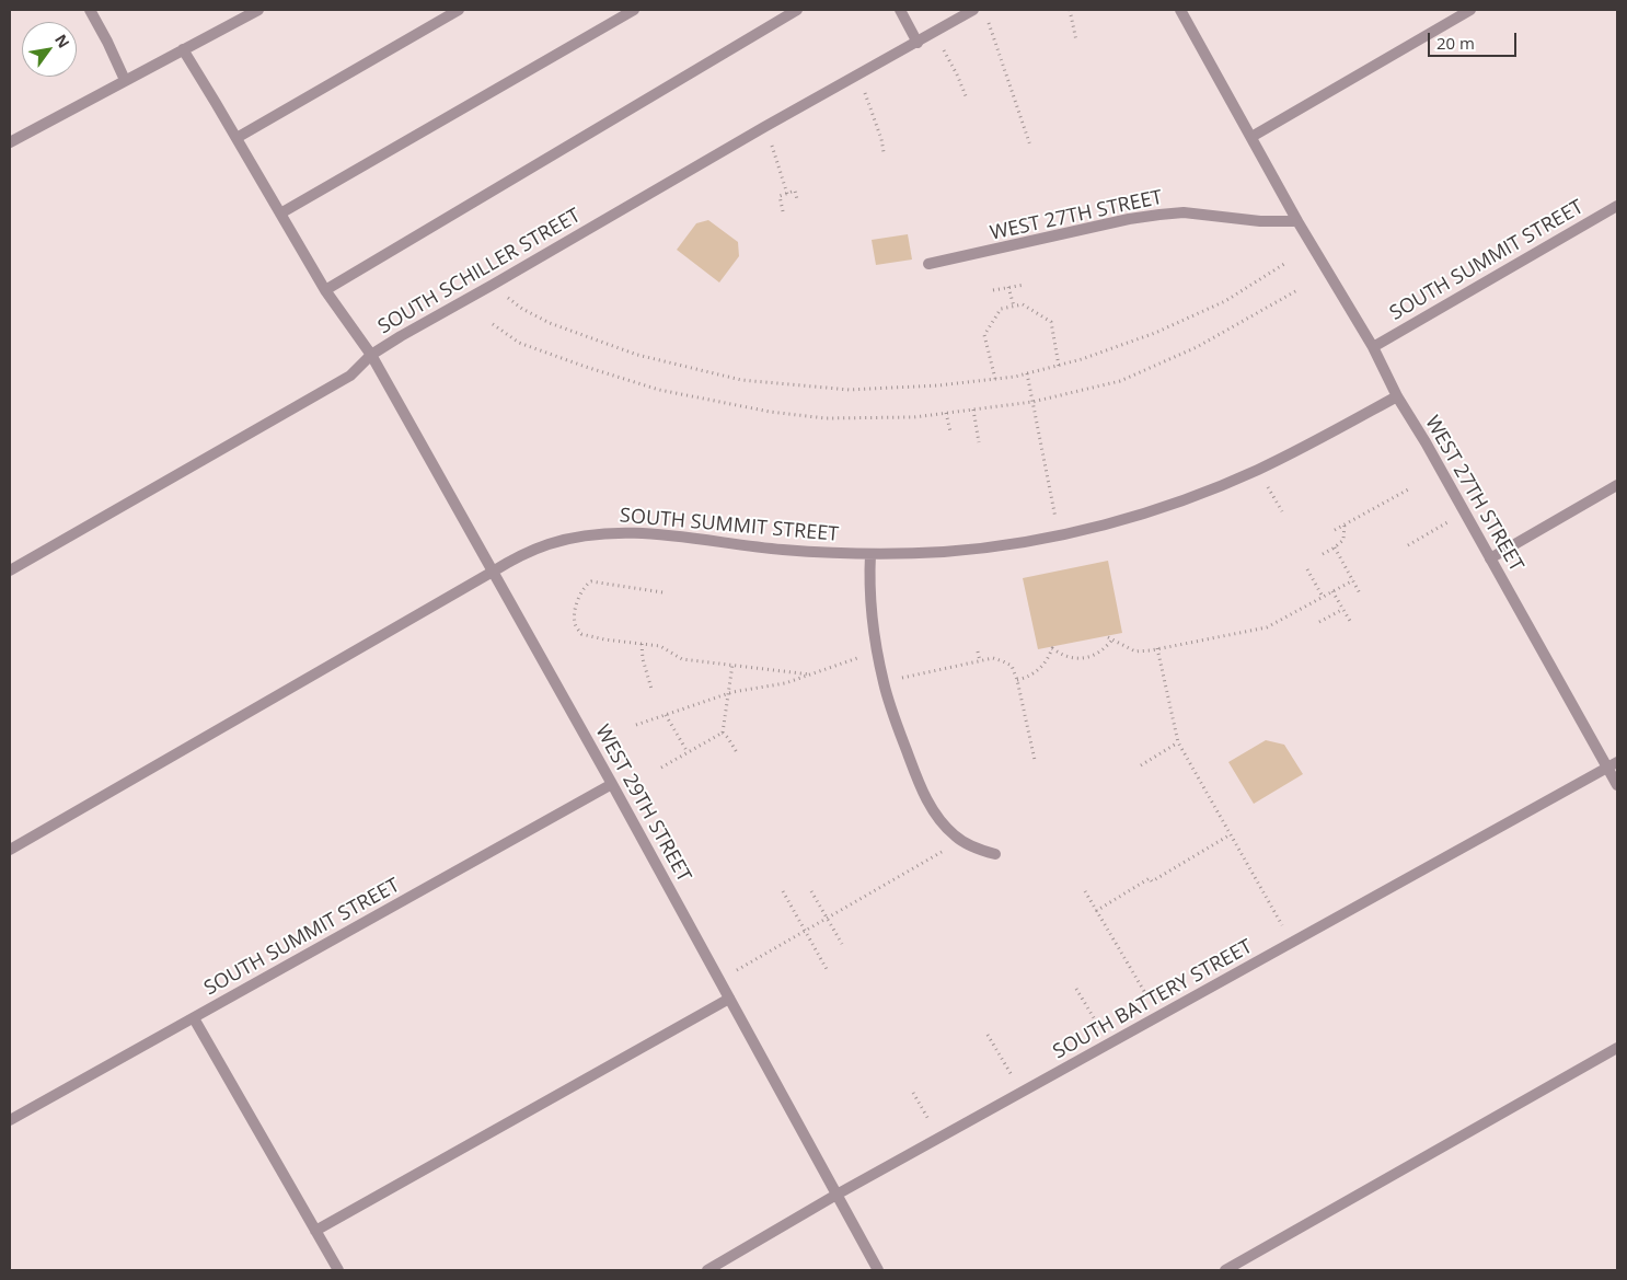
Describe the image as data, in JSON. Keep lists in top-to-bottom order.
{
  "streets": {
    "street": [
      "WEST 27TH STREET",
      "SOUTH SUMMIT STREET",
      "SOUTH SCHILLER STREET",
      "WEST 29TH STREET",
      "SOUTH BATTERY STREET"
    ]
  },
  "crossings": [
    ["WEST 27TH STREET", "SOUTH SUMMIT STREET"],
    ["WEST 27TH STREET", "SOUTH BATTERY STREET"],
    ["SOUTH SUMMIT STREET", "WEST 29TH STREET"],
    ["SOUTH SCHILLER STREET", "WEST 29TH STREET"],
    ["WEST 29TH STREET", "SOUTH BATTERY STREET"]
  ],
  "scale_bar": "20 m",
  "north": "top right"
}
